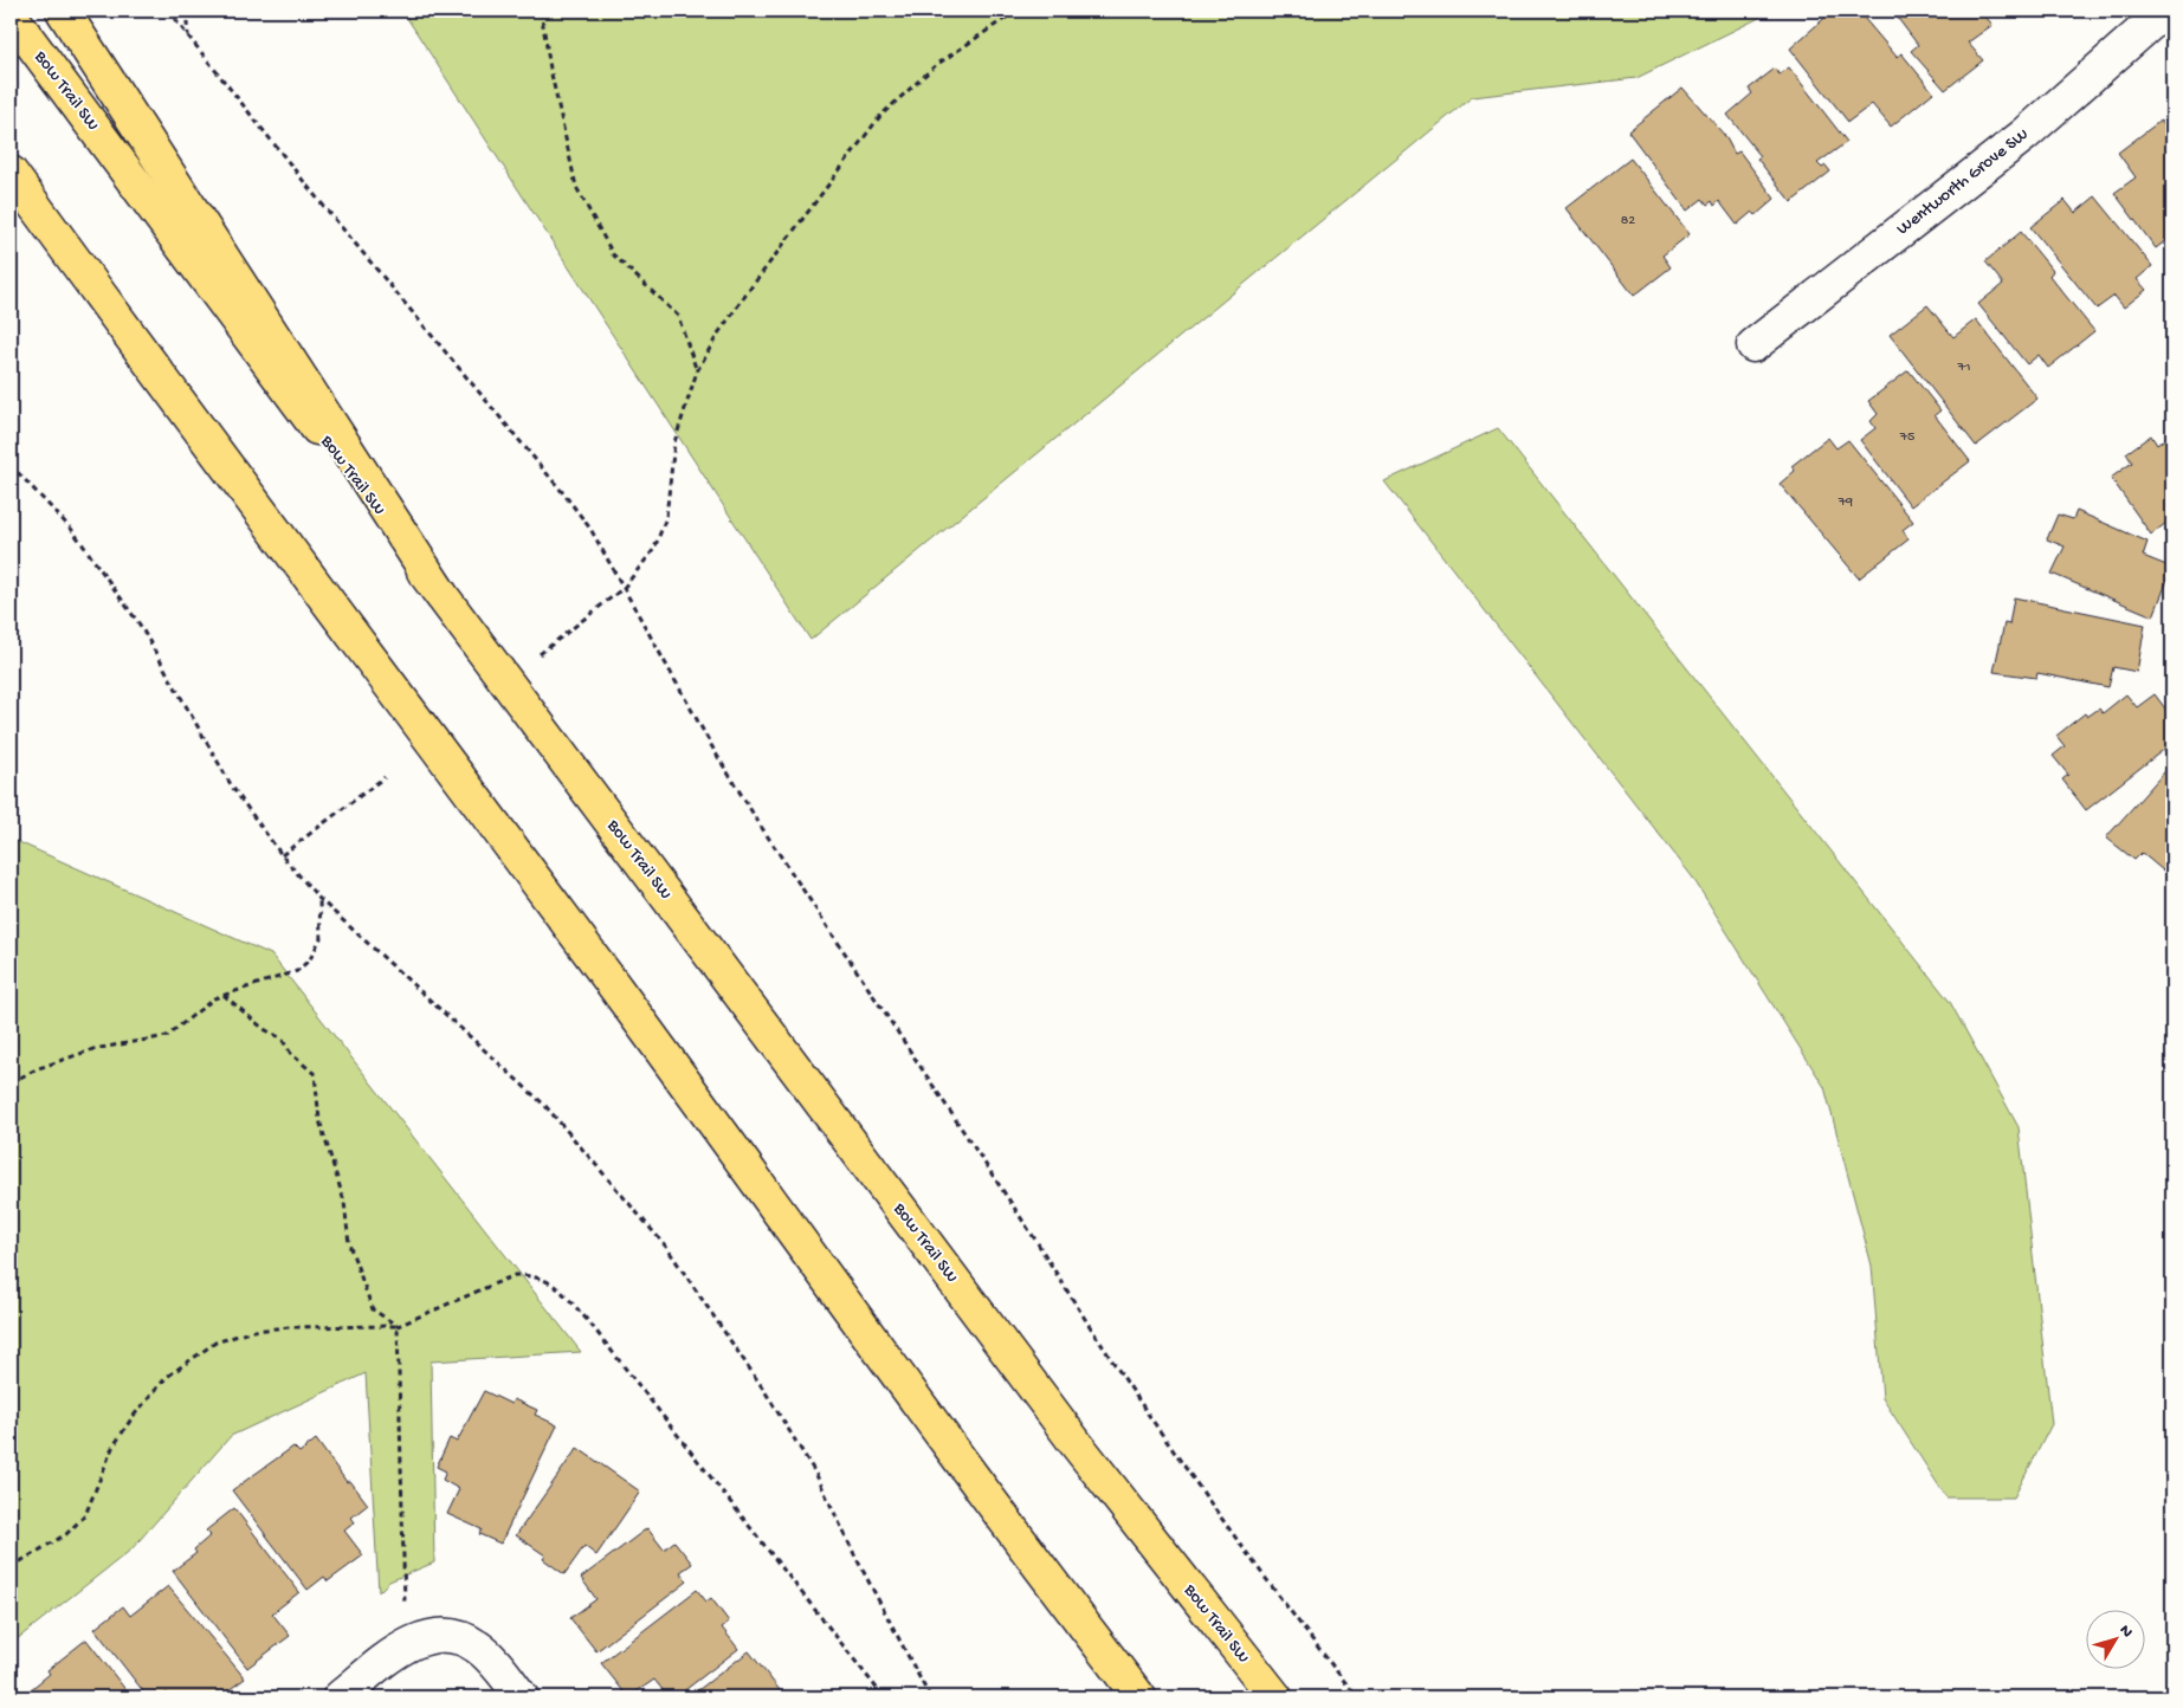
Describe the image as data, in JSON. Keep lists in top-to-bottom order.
{
  "streets": {
    "main road": ["Bow Trail SW"],
    "street": ["Wentworth Grove SW"]
  },
  "house_numbers": [
    "82",
    "71",
    "75",
    "79"
  ],
  "north": "top right"
}
